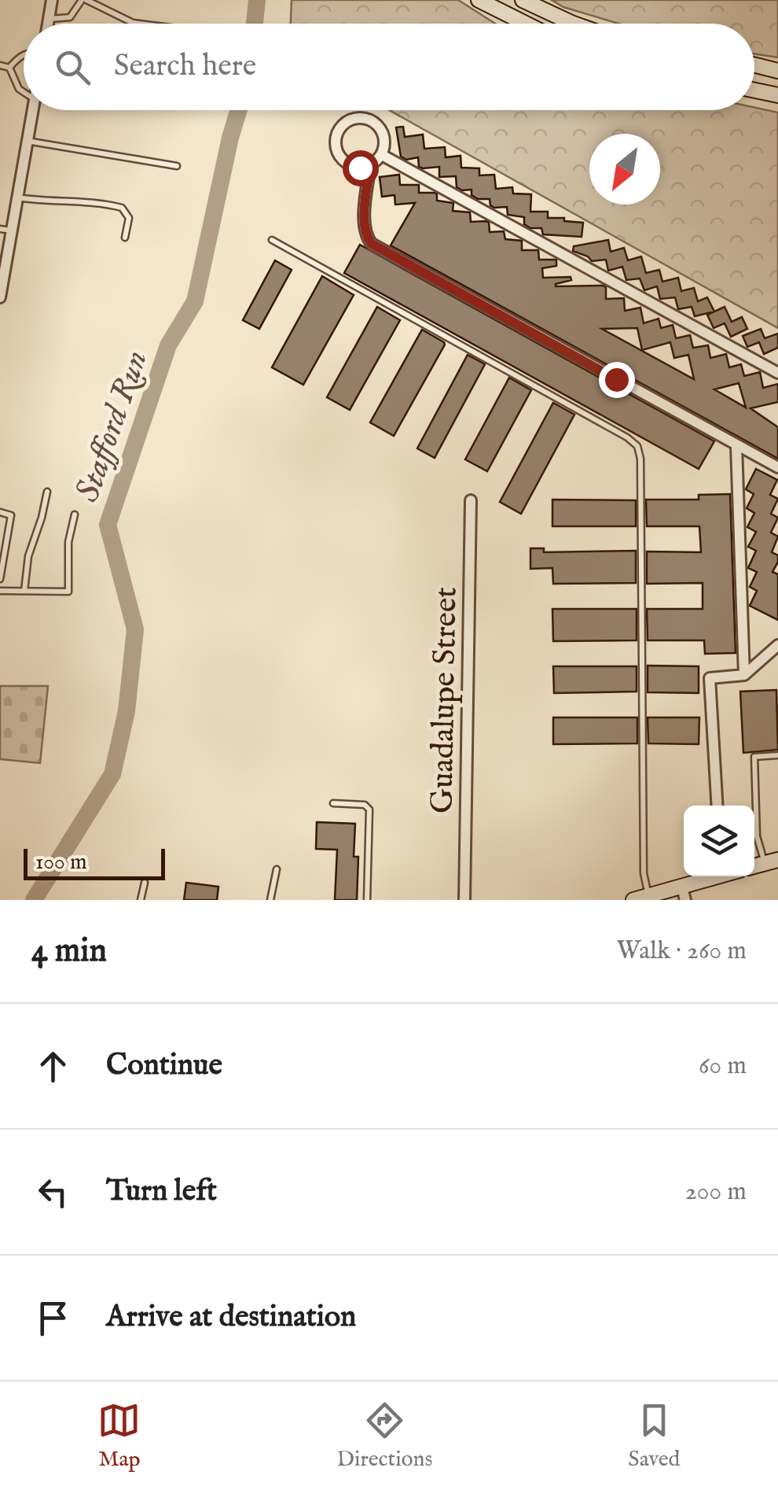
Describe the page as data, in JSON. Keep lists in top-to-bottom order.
{
  "streets": {
    "street": ["Guadalupe Street"]
  },
  "water": ["Stafford Run"],
  "scale_bar": "100 m",
  "north": "bottom left",
  "page": {
    "search": "Search here",
    "scale": "100 m",
    "heading": ["4 min", "Walk · 260 m"],
    "list": [
      ["Continue", "60 m"],
      ["Turn left", "200 m"],
      "Arrive at destination"
    ],
    "nav": ["Map", "Directions", "Saved"]
  }
}
